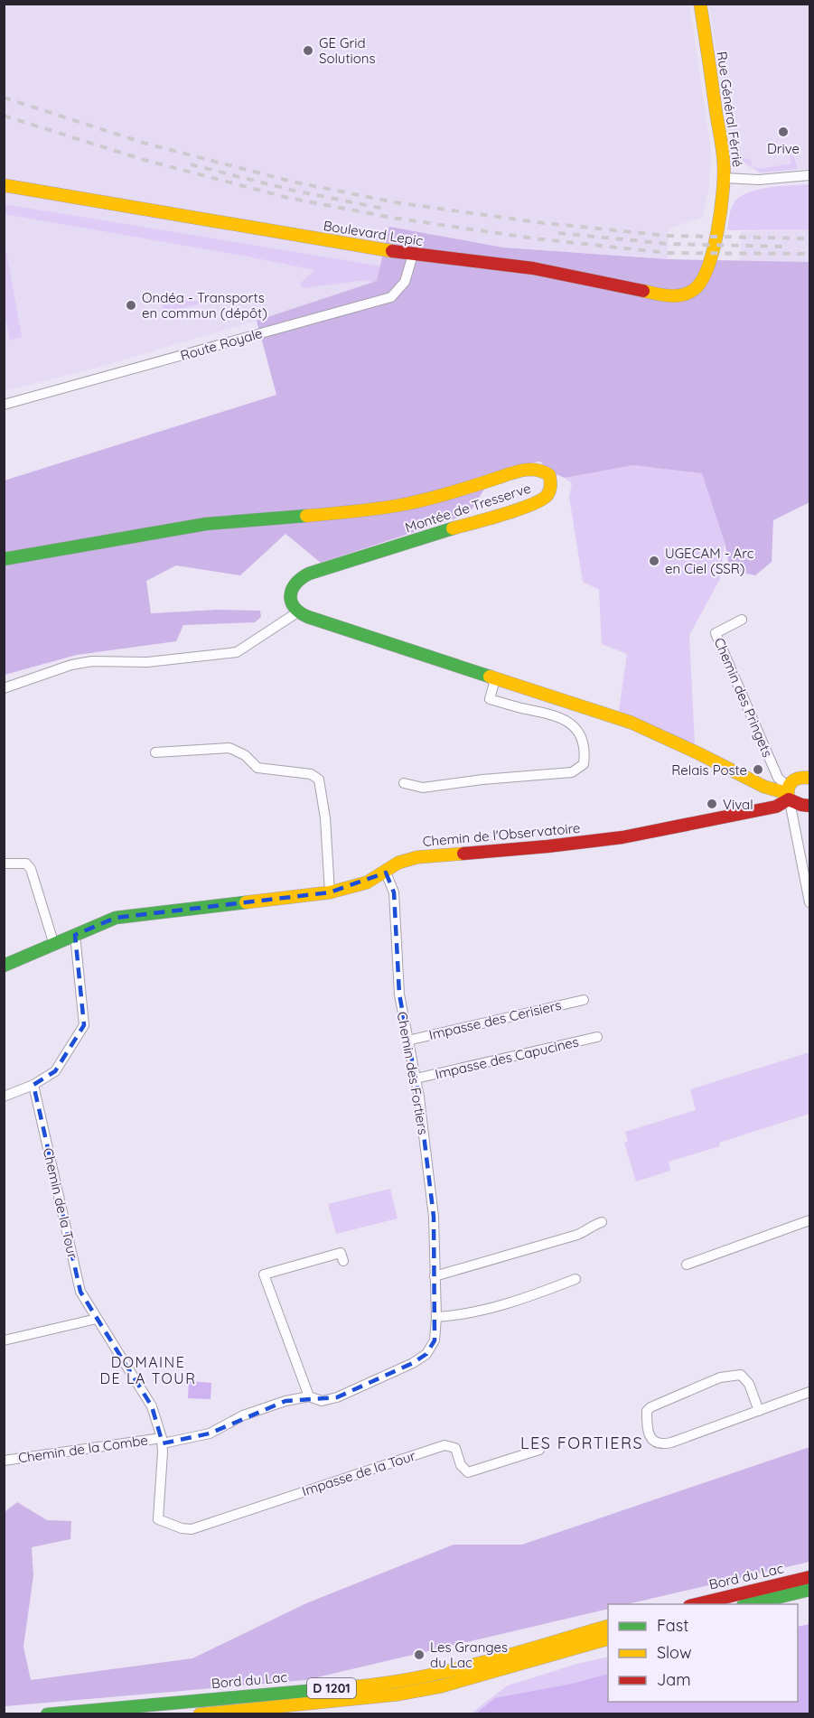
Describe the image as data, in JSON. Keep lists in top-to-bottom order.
{
  "streets": {
    "street": [
      "Rue Général Férrié",
      "Boulevard Lepic",
      "Route Royale",
      "Montée de Tresserve",
      "Chemin des Pringets",
      "Chemin de l'Observatoire",
      "Impasse des Cerisiers",
      "Impasse des Capucines",
      "Chemin des Fortiers",
      "Chemin de la Tour",
      "Chemin de la Combe",
      "Impasse de la Tour",
      "Bord du Lac",
      "D 1201"
    ]
  },
  "crossings": [
    ["Rue Général Férrié", "Boulevard Lepic"],
    ["Boulevard Lepic", "Route Royale"],
    ["Chemin des Pringets", "Chemin de l'Observatoire"],
    ["Chemin de l'Observatoire", "Chemin des Fortiers"],
    ["Impasse des Cerisiers", "Chemin des Fortiers"],
    ["Impasse des Capucines", "Chemin des Fortiers"],
    ["Chemin des Fortiers", "Chemin de la Combe"],
    ["Chemin de la Tour", "Chemin de la Combe"],
    ["Chemin de la Tour", "Impasse de la Tour"]
  ],
  "districts": ["DOMAINE DE LA TOUR", "LES FORTIERS"],
  "places": [
    "GE Grid Solutions",
    "Drive",
    "Ondéa - Transports en commun (dépôt)",
    "UGECAM - Arc en Ciel (SSR)",
    "Relais Poste",
    "Vival",
    "Les Granges du Lac"
  ],
  "legend": ["Fast", "Slow", "Jam"]
}
